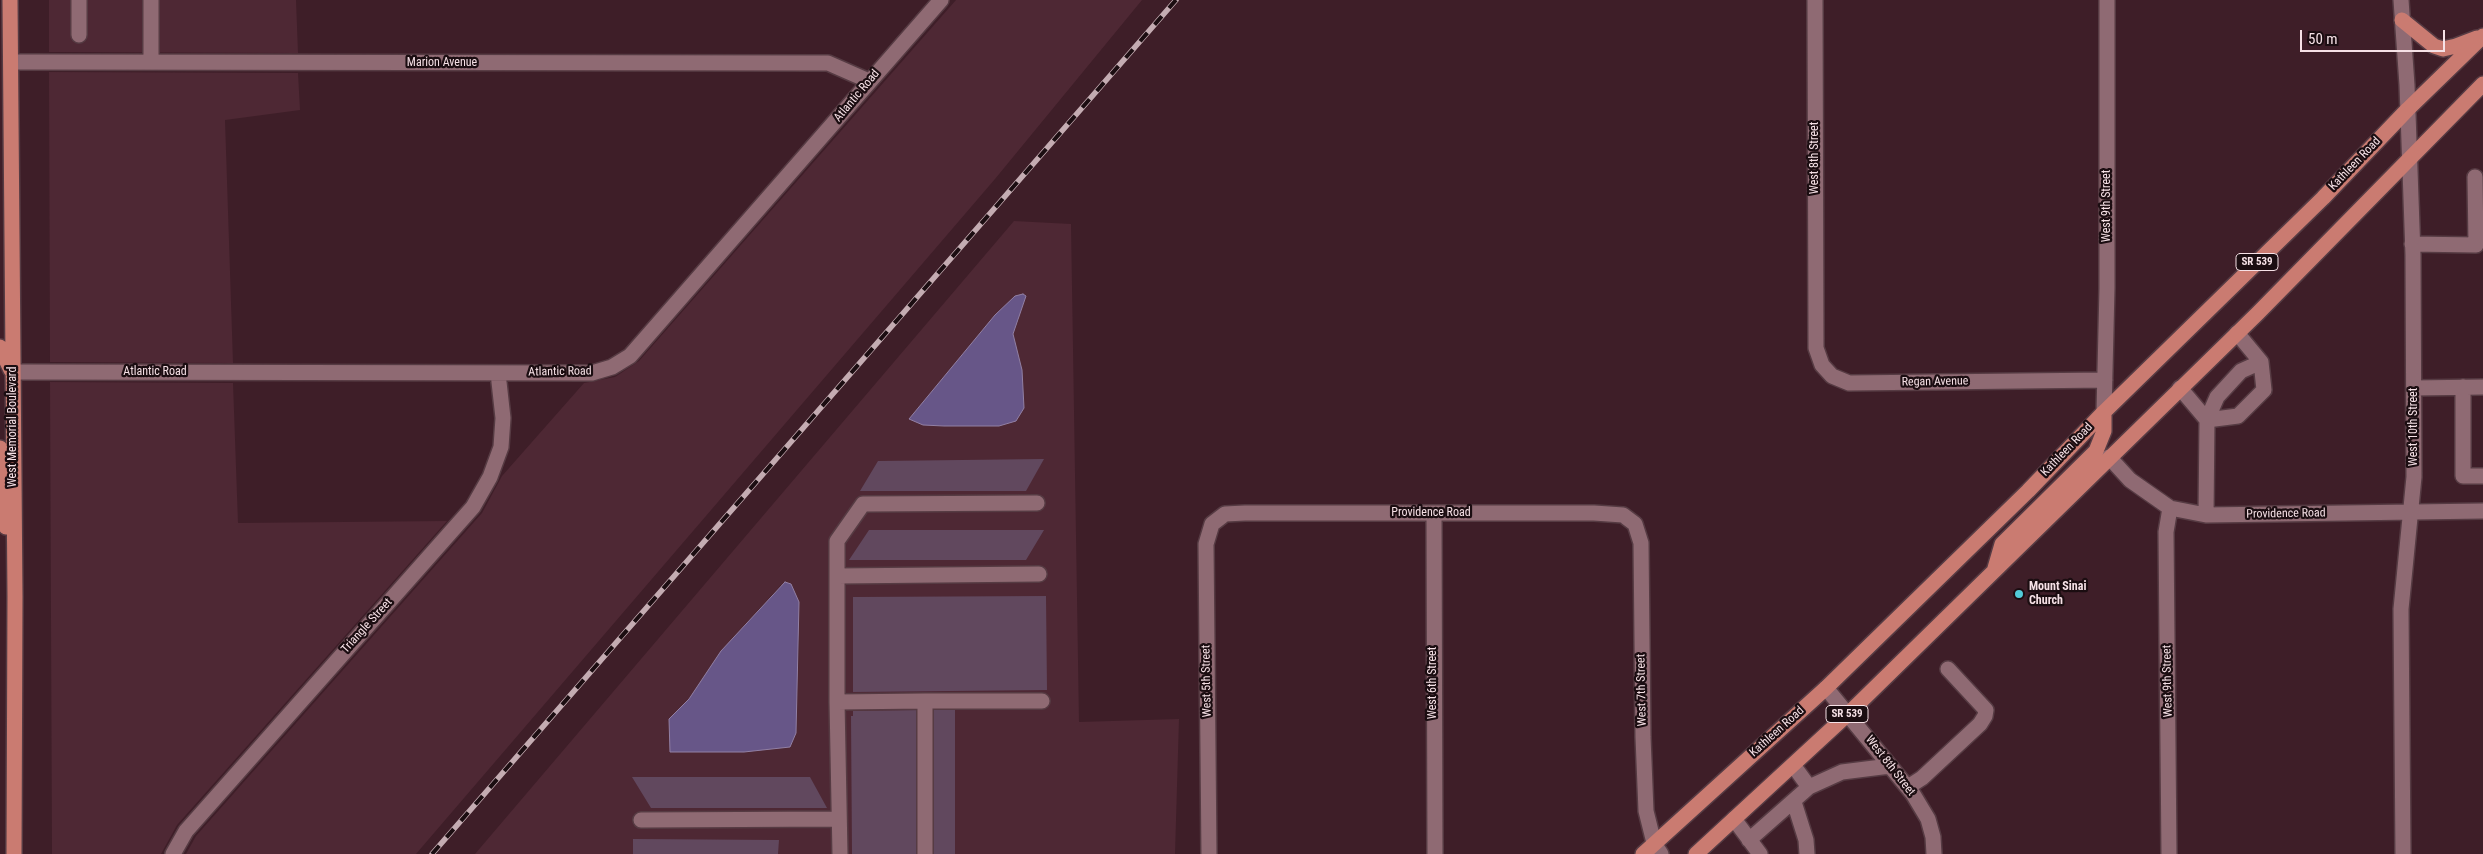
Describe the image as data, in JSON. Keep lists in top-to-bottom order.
{
  "streets": {
    "main road": ["Kathleen Road", "SR 539", "West Memorial Boulevard"],
    "street": [
      "Marion Avenue",
      "Atlantic Road",
      "West 8th Street",
      "West 9th Street",
      "Regan Avenue",
      "West 10th Street",
      "Providence Road",
      "Triangle Street",
      "West 5th Street",
      "West 6th Street",
      "West 7th Street"
    ]
  },
  "crossings": [
    ["Marion Avenue", "Atlantic Road"],
    ["Marion Avenue", "West Memorial Boulevard"],
    ["Atlantic Road", "West Memorial Boulevard"],
    ["Atlantic Road", "Triangle Street"],
    ["West 8th Street", "Kathleen Road"],
    ["West 8th Street", "SR 539"],
    ["West 8th Street", "Regan Avenue"],
    ["Kathleen Road", "West 9th Street"],
    ["Kathleen Road", "West 10th Street"],
    ["Kathleen Road", "West 7th Street"],
    ["West 9th Street", "Regan Avenue"],
    ["West 9th Street", "Providence Road"],
    ["SR 539", "West 10th Street"],
    ["SR 539", "Providence Road"],
    ["West 10th Street", "Providence Road"],
    ["Providence Road", "West 5th Street"],
    ["Providence Road", "West 6th Street"],
    ["Providence Road", "West 7th Street"]
  ],
  "places": ["Mount Sinai Church"],
  "scale_bar": "50 m"
}
